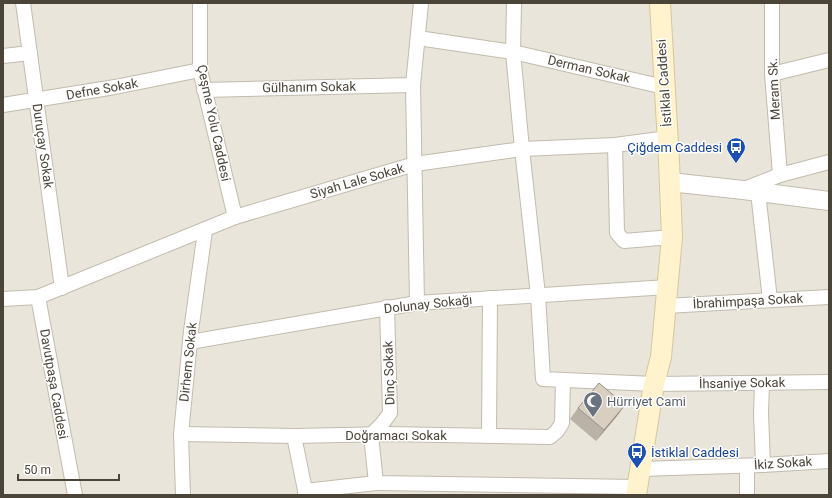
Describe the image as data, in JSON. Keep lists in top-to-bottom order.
{
  "streets": {
    "main road": ["İstiklal Caddesi"],
    "street": [
      "Derman Sokak",
      "Gülhanım Sokak",
      "Defne Sokak",
      "Meram Sk.",
      "Çeşme Yolu Caddesi",
      "Duruçay Sokak",
      "Siyah Lale Sokak",
      "İbrahimpaşa Sokak",
      "Dolunay Sokağı",
      "Dirhem Sokak",
      "Dinç Sokak",
      "İhsaniye Sokak",
      "Davutpaşa Caddesi",
      "Doğramacı Sokak",
      "İkiz Sokak"
    ]
  },
  "crossings": [
    ["Derman Sokak", "İstiklal Caddesi"],
    ["İstiklal Caddesi", "Siyah Lale Sokak"],
    ["İstiklal Caddesi", "İbrahimpaşa Sokak"],
    ["İstiklal Caddesi", "Dolunay Sokağı"],
    ["İstiklal Caddesi", "İhsaniye Sokak"],
    ["İstiklal Caddesi", "İkiz Sokak"],
    ["Gülhanım Sokak", "Çeşme Yolu Caddesi"],
    ["Defne Sokak", "Çeşme Yolu Caddesi"],
    ["Defne Sokak", "Duruçay Sokak"],
    ["Çeşme Yolu Caddesi", "Siyah Lale Sokak"],
    ["Duruçay Sokak", "Siyah Lale Sokak"],
    ["Siyah Lale Sokak", "Dirhem Sokak"],
    ["İbrahimpaşa Sokak", "Dolunay Sokağı"],
    ["Dolunay Sokağı", "Dirhem Sokak"],
    ["Dolunay Sokağı", "Dinç Sokak"],
    ["Dolunay Sokağı", "İhsaniye Sokak"],
    ["Dirhem Sokak", "Doğramacı Sokak"],
    ["Dinç Sokak", "Doğramacı Sokak"],
    ["İhsaniye Sokak", "Doğramacı Sokak"]
  ],
  "places": {
    "bus stop": ["Çiğdem Caddesi", "İstiklal Caddesi"],
    "mosque": ["Hürriyet Cami"]
  },
  "scale_bar": "50 m"
}
